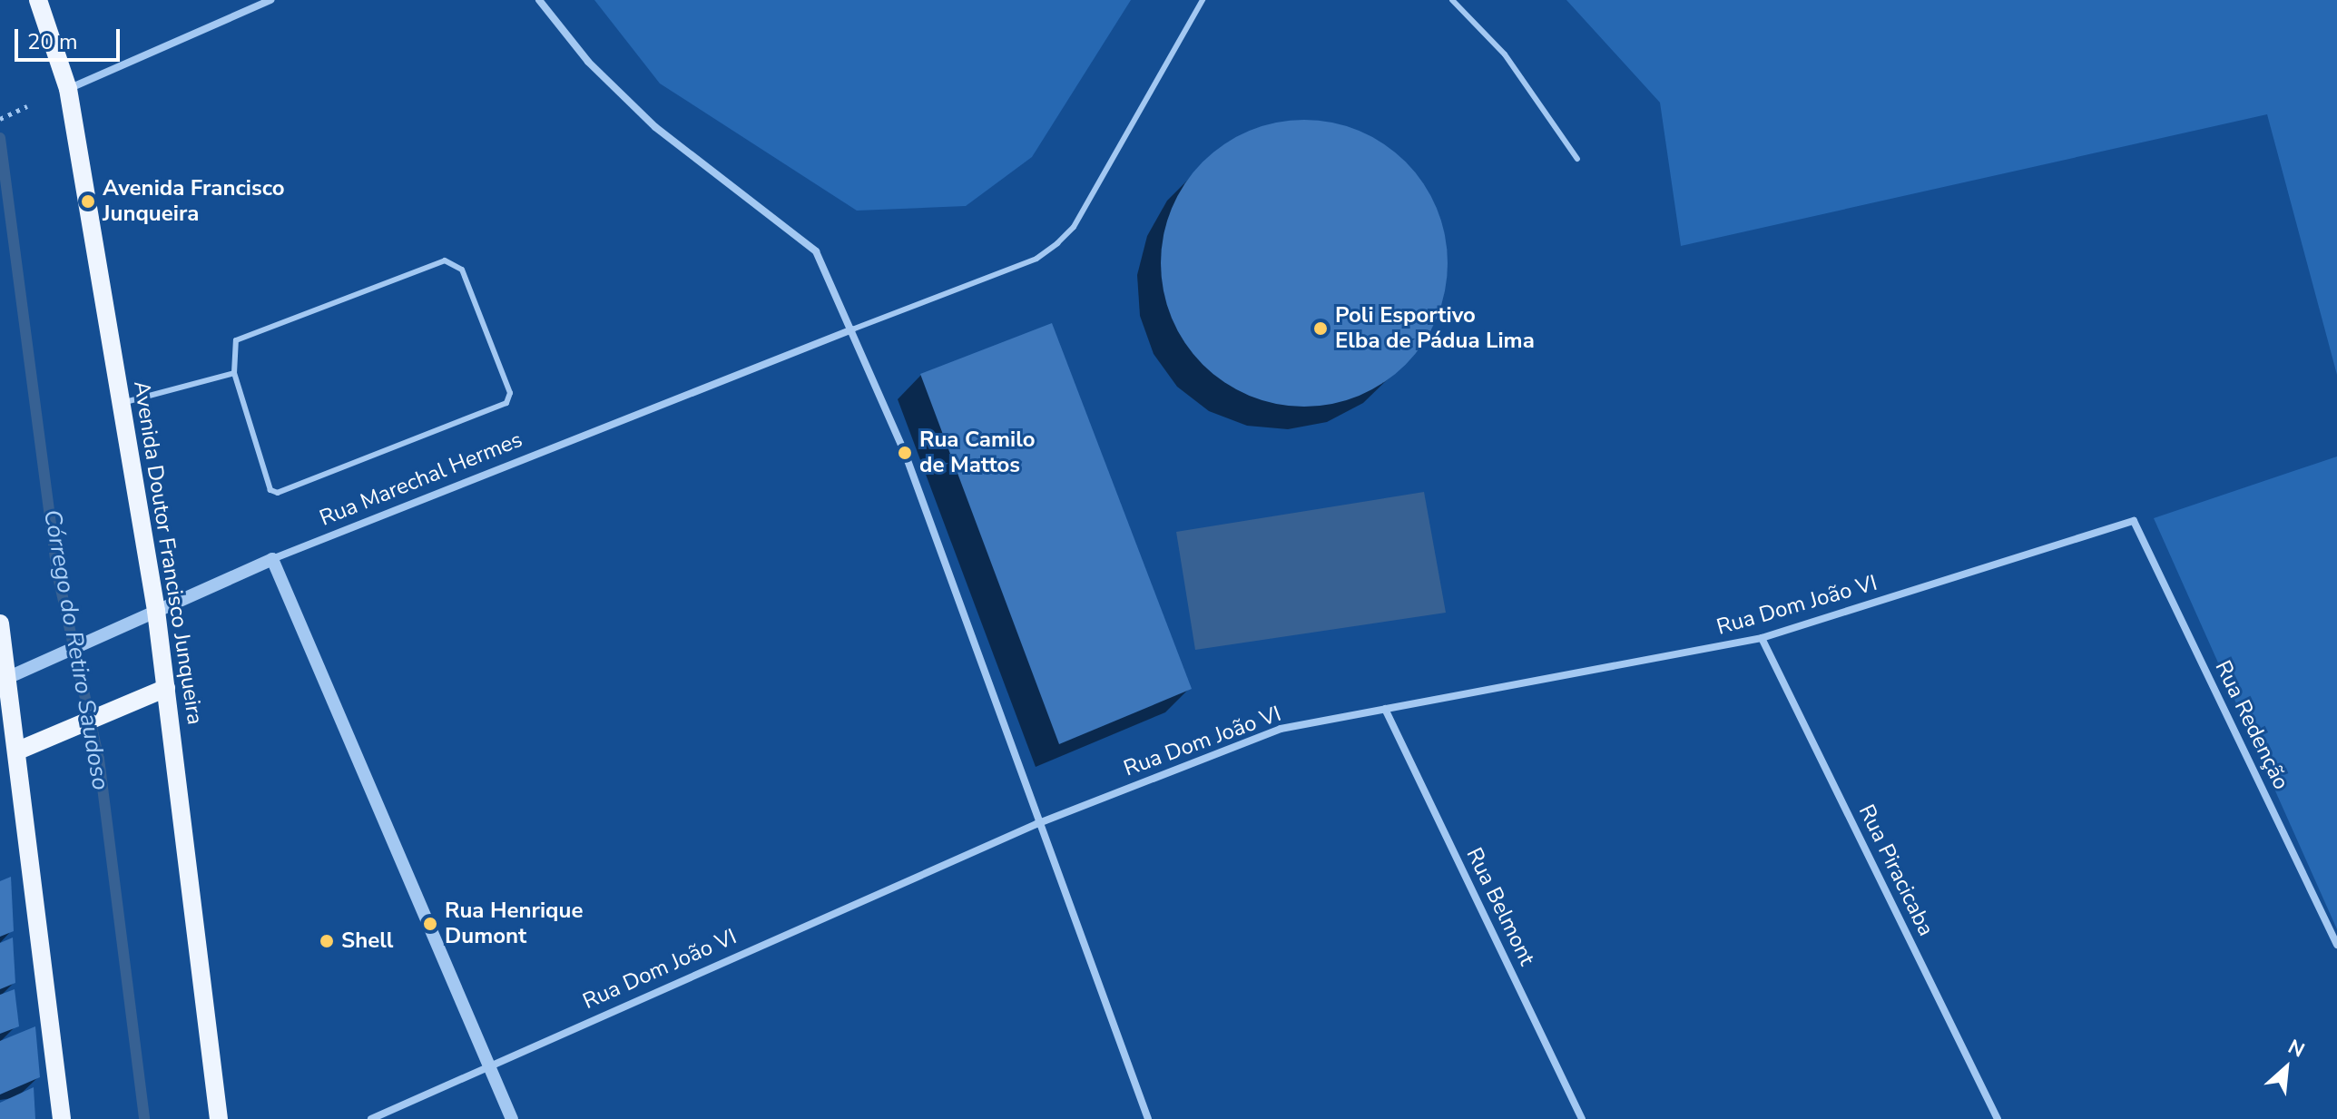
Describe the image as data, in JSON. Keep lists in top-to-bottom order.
{
  "streets": {
    "main road": ["Avenida Doutor Francisco Junqueira"],
    "street": [
      "Rua Marechal Hermes",
      "Rua Dom João VI",
      "Rua Redenção",
      "Rua Piracicaba",
      "Rua Belmont"
    ]
  },
  "crossings": [
    ["Rua Marechal Hermes", "Avenida Doutor Francisco Junqueira"],
    ["Rua Dom João VI", "Rua Redenção"],
    ["Rua Dom João VI", "Rua Piracicaba"],
    ["Rua Dom João VI", "Rua Belmont"]
  ],
  "water": ["Córrego do Retiro Saudoso"],
  "places": [
    "Avenida Francisco Junqueira",
    "Poli Esportivo Elba de Pádua Lima",
    "Rua Camilo de Mattos",
    "Rua Henrique Dumont",
    "Shell"
  ],
  "scale_bar": "20 m",
  "north": "top right"
}
